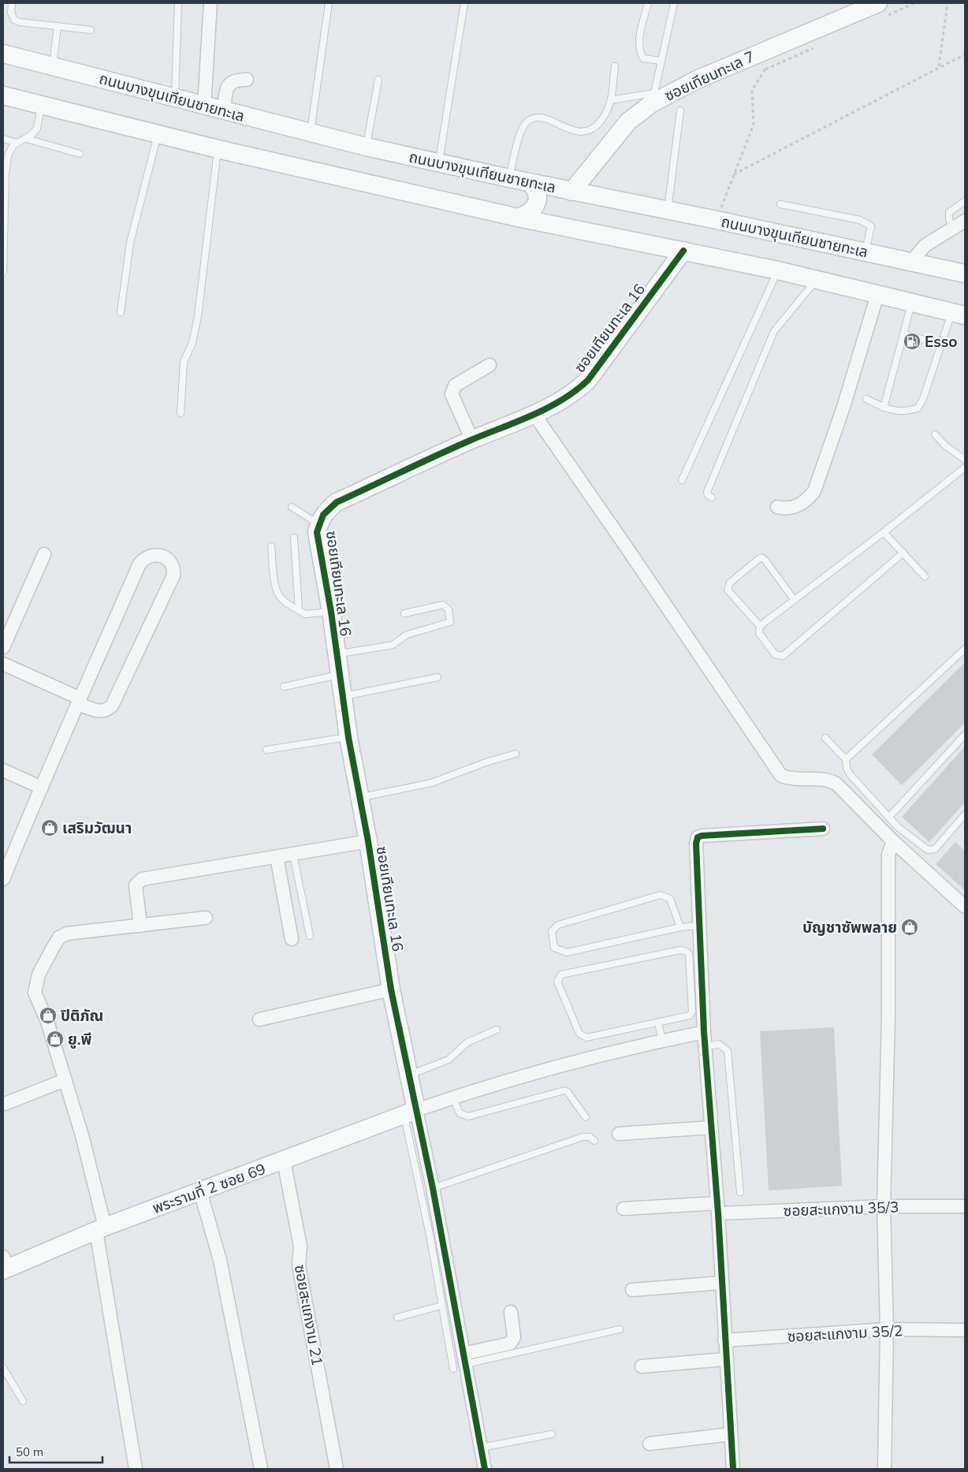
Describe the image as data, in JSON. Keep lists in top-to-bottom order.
{
  "streets": {
    "main road": [
      "ซอยเทียนทะเล 7",
      "ถนนบางขุนเทียนชายทะเล",
      "ซอยเทียนทะเล 16",
      "พระรามที่ 2 ซอย 69"
    ],
    "street": ["ซอยสะแกงาม 35/3", "ซอยสะแกงาม 21", "ซอยสะแกงาม 35/2"]
  },
  "crossings": [
    ["ซอยเทียนทะเล 7", "ถนนบางขุนเทียนชายทะเล"],
    ["ซอยเทียนทะเล 16", "พระรามที่ 2 ซอย 69"],
    ["พระรามที่ 2 ซอย 69", "ซอยสะแกงาม 21"]
  ],
  "places": {
    "fuel station": ["Esso"],
    "shop": [
      "เสริมวัฒนา",
      "บัญชาซัพพลาย",
      "ปิติภัณ",
      "ยู.พี"
    ]
  },
  "scale_bar": "50 m"
}
